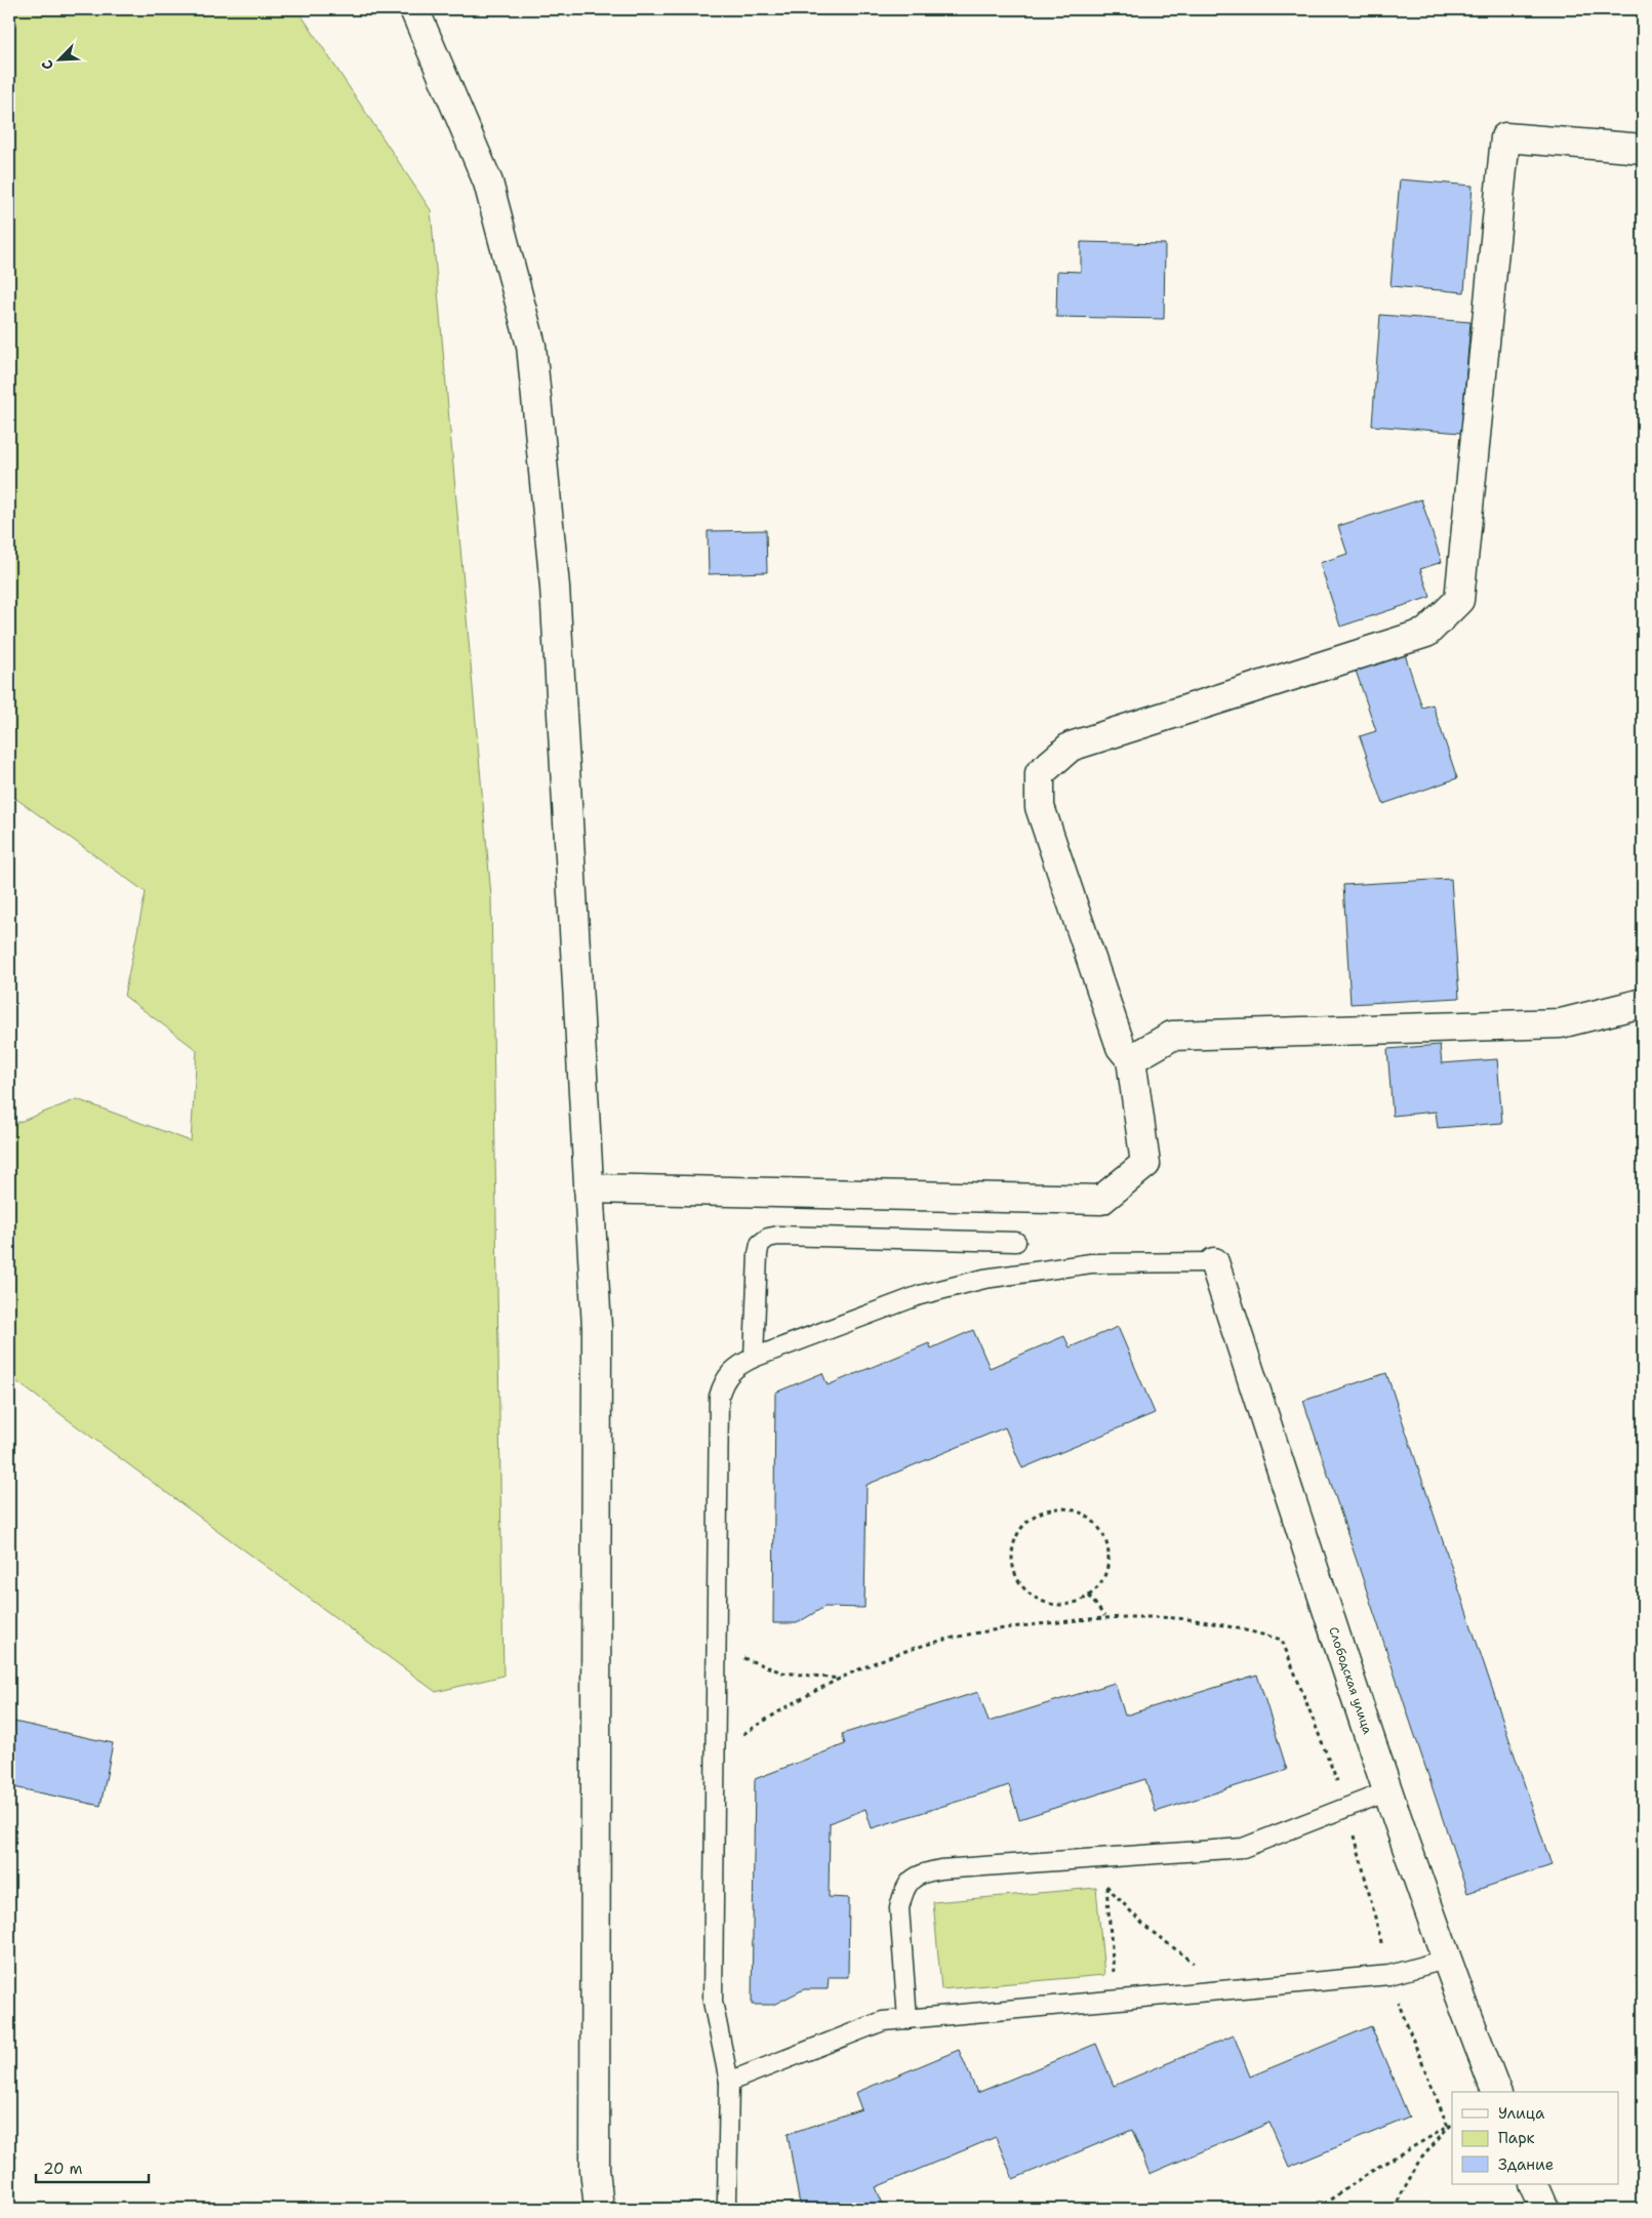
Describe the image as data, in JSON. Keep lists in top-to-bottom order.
{
  "streets": {
    "street": ["Слободская улица"]
  },
  "legend": ["Улица", "Парк", "Здание"],
  "scale_bar": "20 m",
  "north": "bottom left"
}
